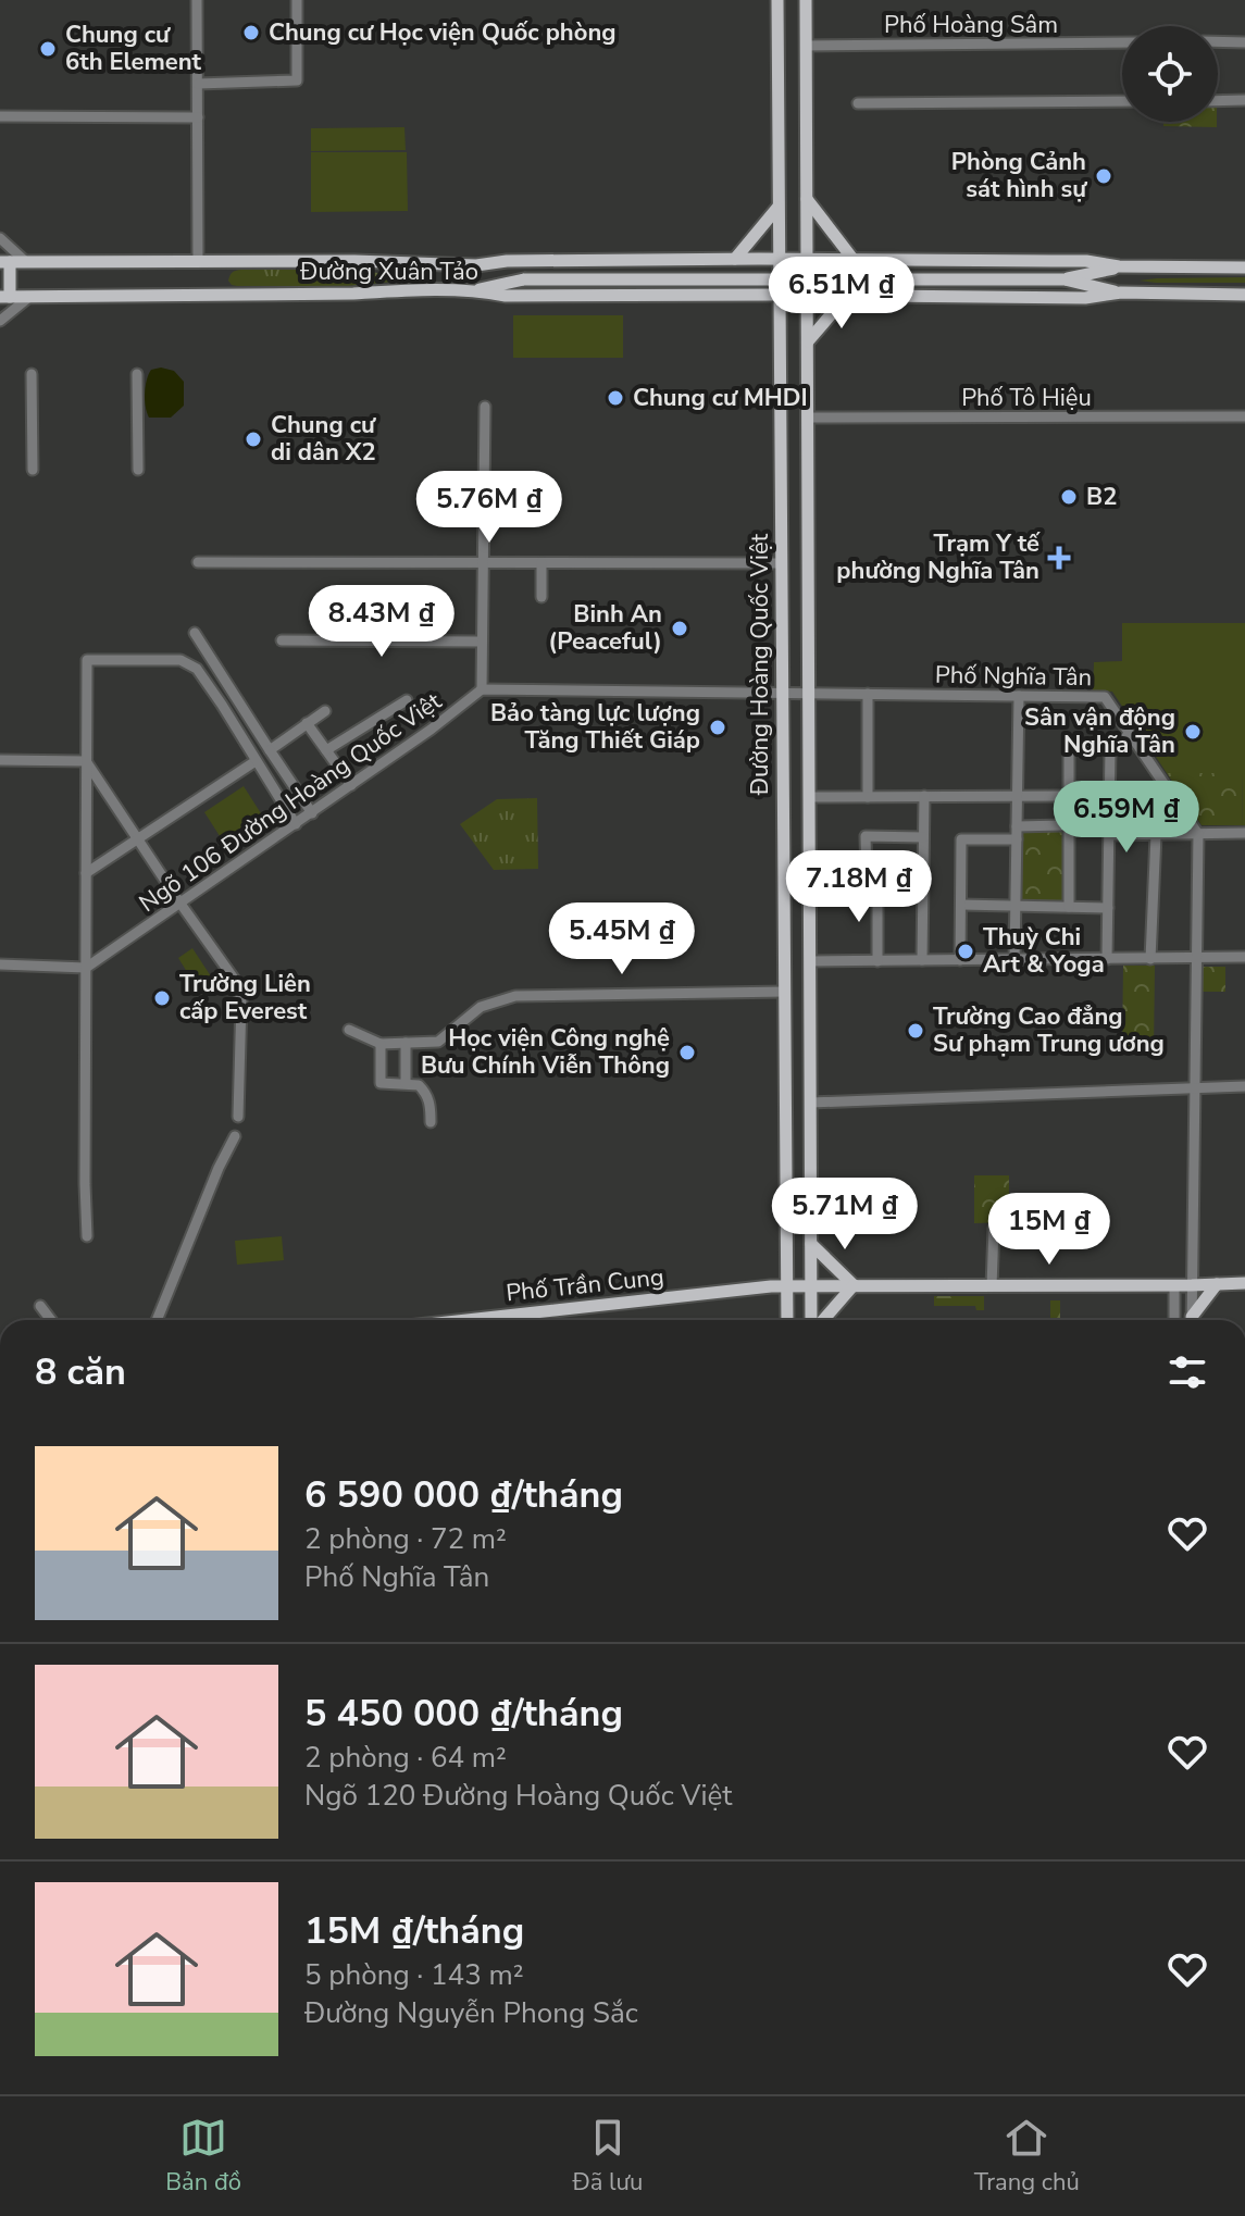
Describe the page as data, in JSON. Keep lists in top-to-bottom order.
{
  "streets": {
    "main road": ["Đường Xuân Tảo", "Đường Hoàng Quốc Việt", "Phố Trần Cung"],
    "street": [
      "Phố Hoàng Sâm",
      "Phố Tô Hiệu",
      "Phố Nghĩa Tân",
      "Ngõ 106 Đường Hoàng Quốc Việt"
    ]
  },
  "crossings": [
    ["Phố Hoàng Sâm", "Đường Hoàng Quốc Việt"],
    ["Đường Xuân Tảo", "Đường Hoàng Quốc Việt"],
    ["Phố Tô Hiệu", "Đường Hoàng Quốc Việt"],
    ["Đường Hoàng Quốc Việt", "Phố Nghĩa Tân"],
    ["Đường Hoàng Quốc Việt", "Phố Trần Cung"]
  ],
  "places": {
    "other": [
      "Chung cư Học viện Quốc phòng",
      "Chung cư 6th Element",
      "Phòng Cảnh sát hình sự",
      "Chung cư MHDI",
      "Chung cư di dân X2",
      "B2",
      "Binh An (Peaceful)",
      "Bảo tàng lực lượng Tăng Thiết Giáp",
      "Sân vận động Nghĩa Tân",
      "Thuỳ Chi Art & Yoga",
      "Trường Liên cấp Everest",
      "Trường Cao đẳng Sư phạm Trung ương",
      "Học viện Công nghệ Bưu Chính Viễn Thông"
    ],
    "health": ["Trạm Y tế phường Nghĩa Tân"]
  },
  "page": {
    "price": [
      "6.51M ₫",
      "5.76M ₫",
      "8.43M ₫",
      "6.59M ₫",
      "7.18M ₫",
      "5.45M ₫",
      "5.71M ₫",
      "15M ₫"
    ],
    "heading": "8 căn",
    "list": [
      {
        "name": "6 590 000 ₫/tháng",
        "note": "2 phòng · 72 m² · Phố Nghĩa Tân"
      },
      {
        "name": "5 450 000 ₫/tháng",
        "note": "2 phòng · 64 m² · Ngõ 120 Đường Hoàng Quốc Việt"
      },
      {
        "name": "15M ₫/tháng",
        "note": "5 phòng · 143 m² · Đường Nguyễn Phong Sắc"
      }
    ],
    "tabs": ["Bản đồ", "Đã lưu", "Trang chủ"]
  }
}
